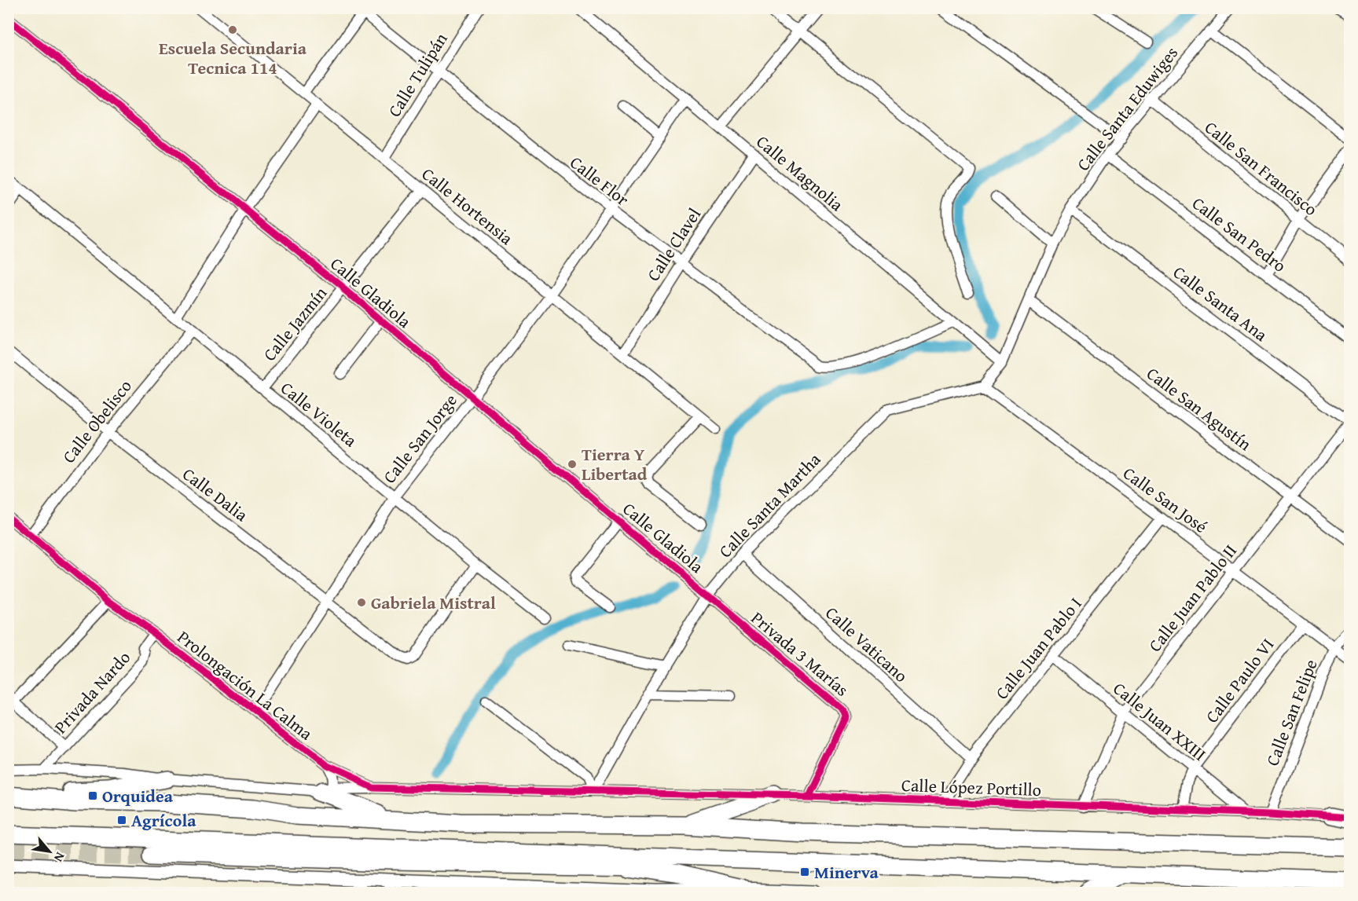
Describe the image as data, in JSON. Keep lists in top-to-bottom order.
{
  "streets": {
    "street": [
      "Calle Tulipán",
      "Calle Santa Eduwiges",
      "Calle San Francisco",
      "Calle Magnolia",
      "Calle Flor",
      "Calle Hortensia",
      "Calle San Pedro",
      "Calle Clavel",
      "Calle Gladiola",
      "Calle Santa Ana",
      "Calle Jazmín",
      "Calle San Agustín",
      "Calle Violeta",
      "Calle Obelisco",
      "Calle San Jorge",
      "Calle Dalia",
      "Calle San José",
      "Calle Santa Martha",
      "Calle Juan Pablo II",
      "Calle Vaticano",
      "Calle Juan Pablo I",
      "Privada 3 Marías",
      "Calle Paulo VI",
      "Prolongación La Calma",
      "Privada Nardo",
      "Calle San Felipe",
      "Calle Juan XXIII",
      "Calle López Portillo"
    ]
  },
  "crossings": [
    ["Calle Tulipán", "Calle Flor"],
    ["Calle Tulipán", "Calle Hortensia"],
    ["Calle Santa Eduwiges", "Calle San Francisco"],
    ["Calle Santa Eduwiges", "Calle Magnolia"],
    ["Calle Santa Eduwiges", "Calle San Pedro"],
    ["Calle Santa Eduwiges", "Calle Santa Ana"],
    ["Calle Santa Eduwiges", "Calle San Agustín"],
    ["Calle Santa Eduwiges", "Calle San José"],
    ["Calle Santa Eduwiges", "Calle Santa Martha"],
    ["Calle Magnolia", "Calle Flor"],
    ["Calle Magnolia", "Calle Clavel"],
    ["Calle Magnolia", "Calle San Jorge"],
    ["Calle Flor", "Calle Clavel"],
    ["Calle Flor", "Calle San Jorge"],
    ["Calle Hortensia", "Calle Clavel"],
    ["Calle Hortensia", "Calle Jazmín"],
    ["Calle Hortensia", "Calle San Jorge"],
    ["Calle Gladiola", "Calle Jazmín"],
    ["Calle Gladiola", "Calle San Jorge"],
    ["Calle Gladiola", "Calle Santa Martha"],
    ["Calle Gladiola", "Privada 3 Marías"],
    ["Calle Santa Ana", "Calle Juan Pablo II"],
    ["Calle Jazmín", "Calle Violeta"],
    ["Calle San Agustín", "Calle Juan Pablo II"],
    ["Calle Violeta", "Calle Obelisco"],
    ["Calle Violeta", "Calle San Jorge"],
    ["Calle Violeta", "Calle Dalia"],
    ["Calle Obelisco", "Calle Dalia"],
    ["Calle Obelisco", "Prolongación La Calma"],
    ["Calle San Jorge", "Calle Dalia"],
    ["Calle San Jorge", "Prolongación La Calma"],
    ["Calle San José", "Calle Santa Martha"],
    ["Calle San José", "Calle Juan Pablo II"],
    ["Calle San José", "Calle Juan Pablo I"],
    ["Calle San José", "Calle Paulo VI"],
    ["Calle San José", "Calle San Felipe"],
    ["Calle Santa Martha", "Calle Vaticano"],
    ["Calle Santa Martha", "Privada 3 Marías"],
    ["Calle Santa Martha", "Prolongación La Calma"],
    ["Calle Santa Martha", "Calle López Portillo"],
    ["Calle Juan Pablo II", "Calle Juan XXIII"],
    ["Calle Juan Pablo II", "Calle López Portillo"],
    ["Calle Vaticano", "Calle Juan Pablo I"],
    ["Calle Juan Pablo I", "Calle Juan XXIII"],
    ["Calle Juan Pablo I", "Calle López Portillo"],
    ["Privada 3 Marías", "Calle López Portillo"],
    ["Calle Paulo VI", "Calle Juan XXIII"],
    ["Calle Paulo VI", "Calle López Portillo"],
    ["Prolongación La Calma", "Privada Nardo"],
    ["Prolongación La Calma", "Calle López Portillo"],
    ["Calle San Felipe", "Calle López Portillo"],
    ["Calle Juan XXIII", "Calle López Portillo"]
  ],
  "places": {
    "other": ["Escuela Secundaria Tecnica 114", "Tierra Y Libertad", "Gabriela Mistral"],
    "transit": ["Orquidea", "Agrícola", "Minerva"]
  },
  "north": "bottom right"
}
